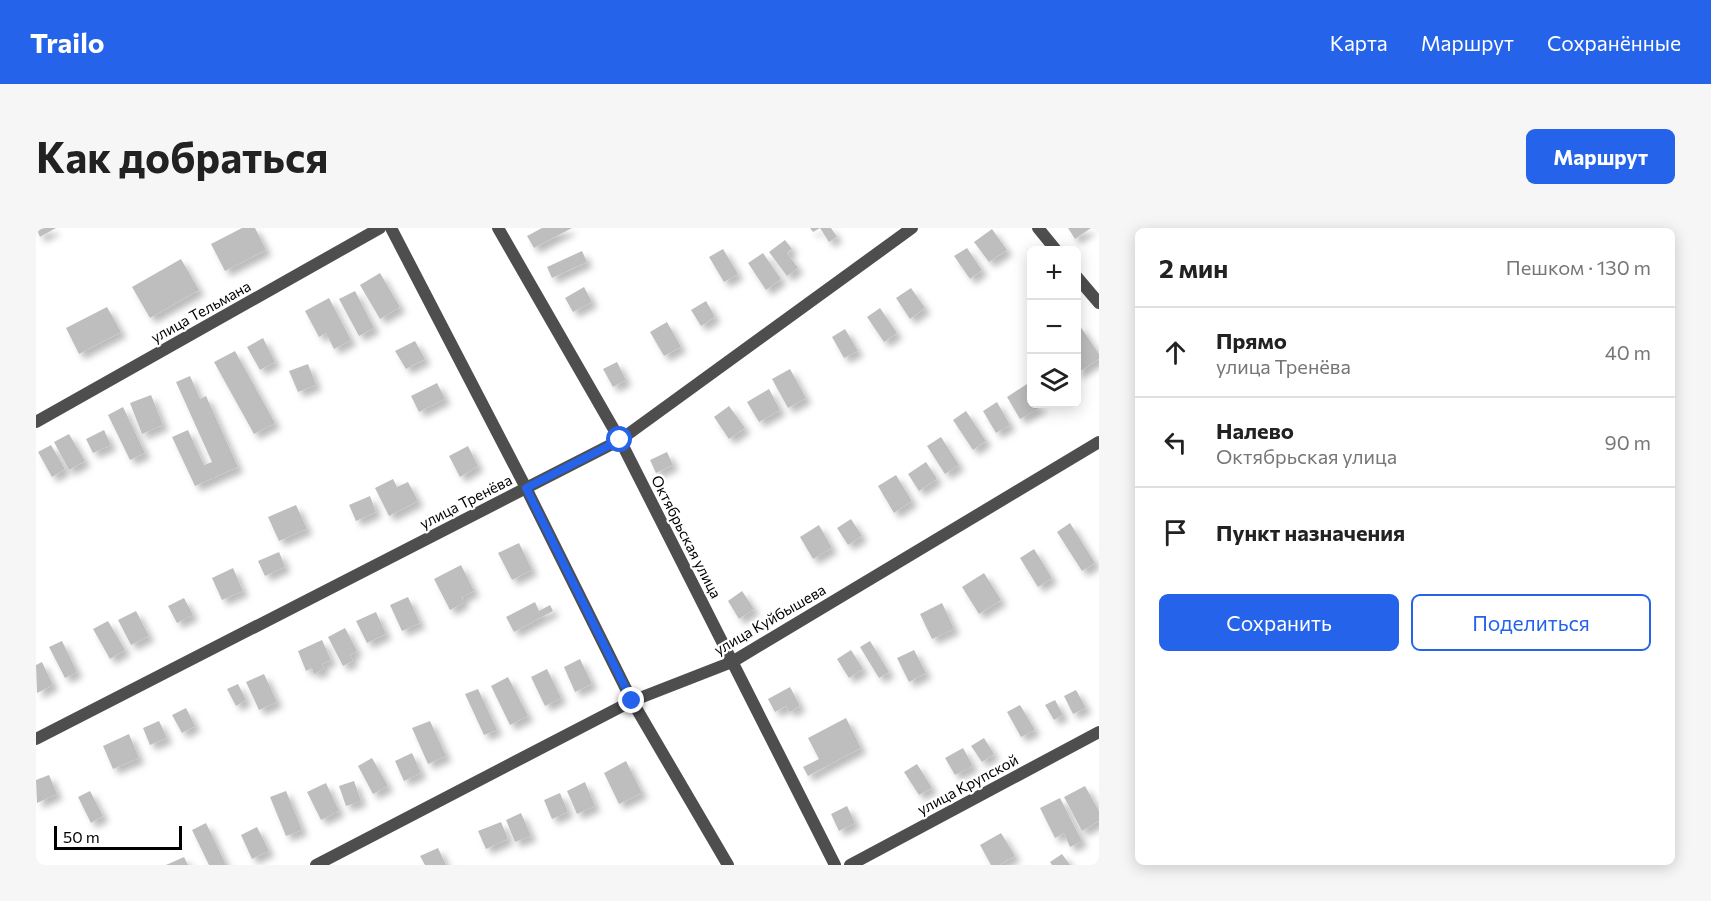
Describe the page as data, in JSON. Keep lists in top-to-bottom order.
{
  "streets": {
    "street": [
      "улица Тельмана",
      "улица Тренёва",
      "Октябрьская улица",
      "улица Куйбышева",
      "улица Крупской"
    ]
  },
  "crossings": [
    ["улица Тренёва", "Октябрьская улица"],
    ["Октябрьская улица", "улица Куйбышева"]
  ],
  "scale_bar": "50 m",
  "page": {
    "header": "Trailo",
    "nav": ["Карта", "Маршрут", "Сохранённые"],
    "buttons": [
      "Маршрут",
      ["Сохранить", "Поделиться"]
    ],
    "title": "Как добраться",
    "heading": ["2 мин", "Пешком · 130 m"],
    "map_buttons": ["+", "−"],
    "list": [
      ["Прямо", "улица Тренёва", "40 m"],
      ["Налево", "Октябрьская улица", "90 m"],
      "Пункт назначения"
    ],
    "scale": "50 m"
  }
}
